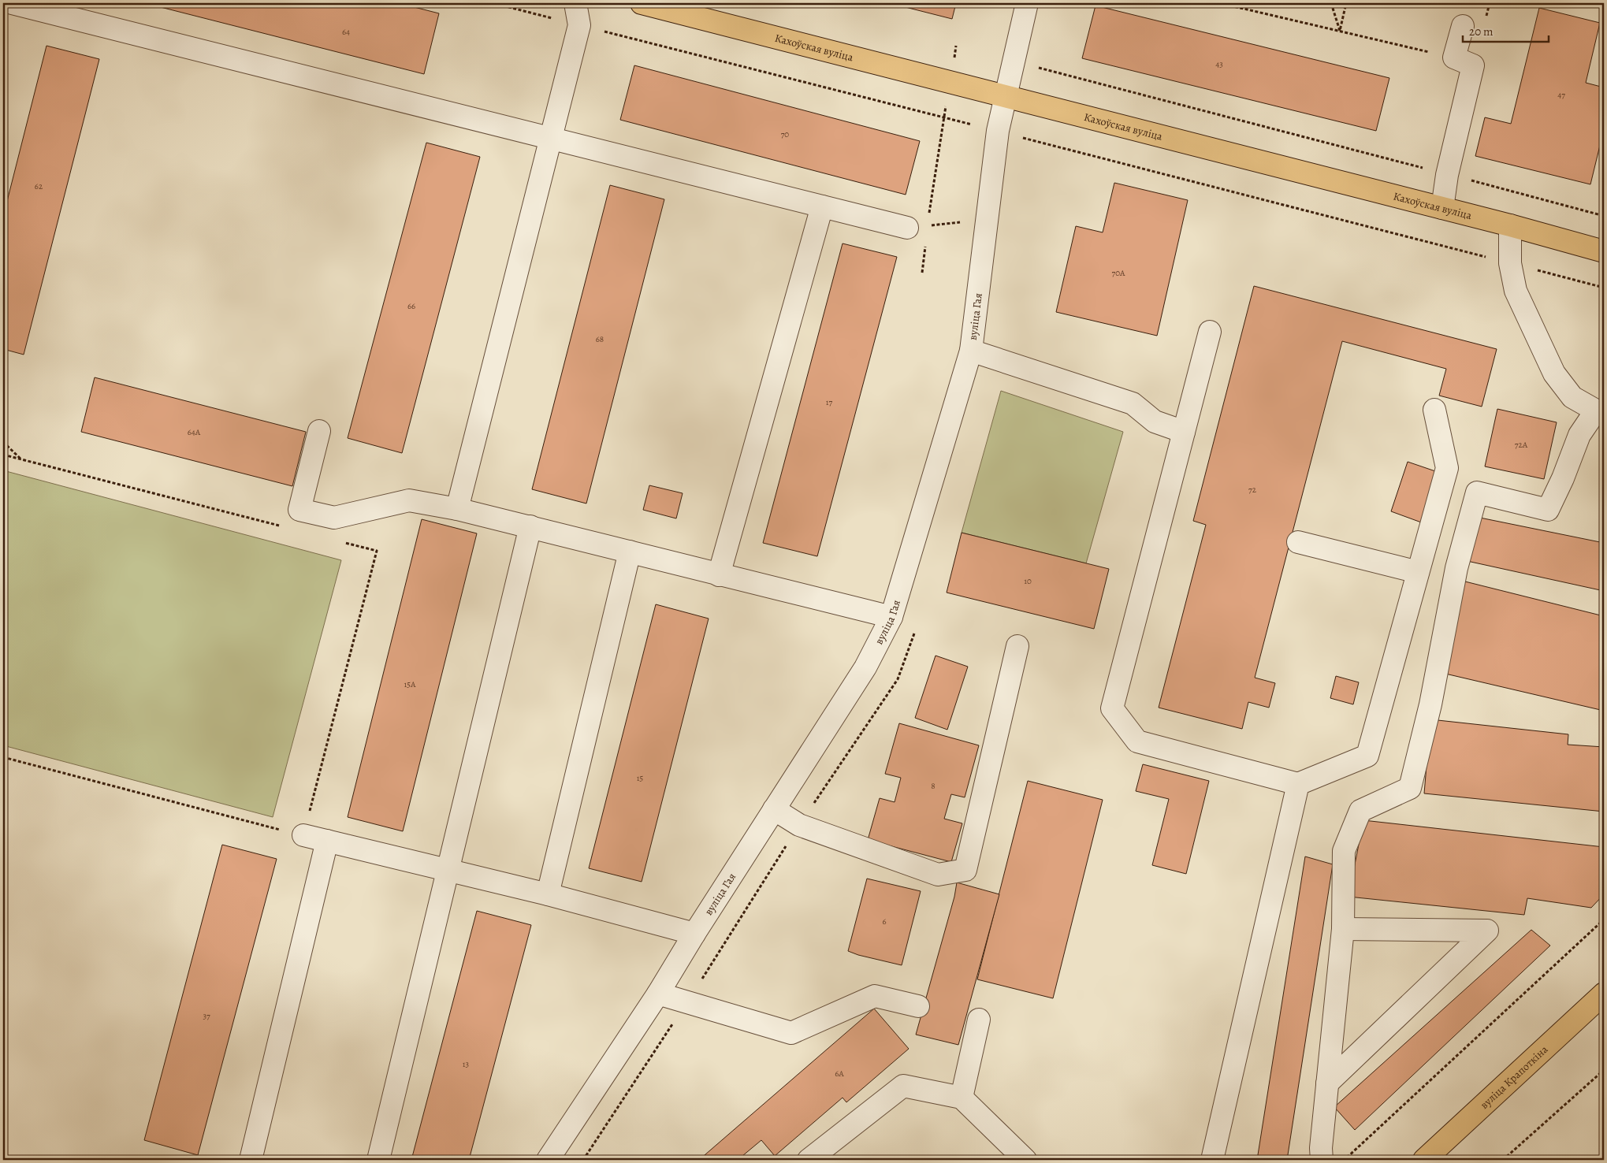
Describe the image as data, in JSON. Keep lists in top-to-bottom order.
{
  "streets": {
    "main road": ["Кахоўская вуліца", "вуліца Крапоткіна"],
    "street": ["вуліца Гая"]
  },
  "crossings": [
    ["Кахоўская вуліца", "вуліца Гая"]
  ],
  "house_numbers": [
    "64",
    "43",
    "47",
    "70",
    "62",
    "70А",
    "66",
    "68",
    "17",
    "64А",
    "72А",
    "72",
    "10",
    "15А",
    "15",
    "8",
    "6",
    "37",
    "13",
    "6А"
  ],
  "scale_bar": "20 m"
}
